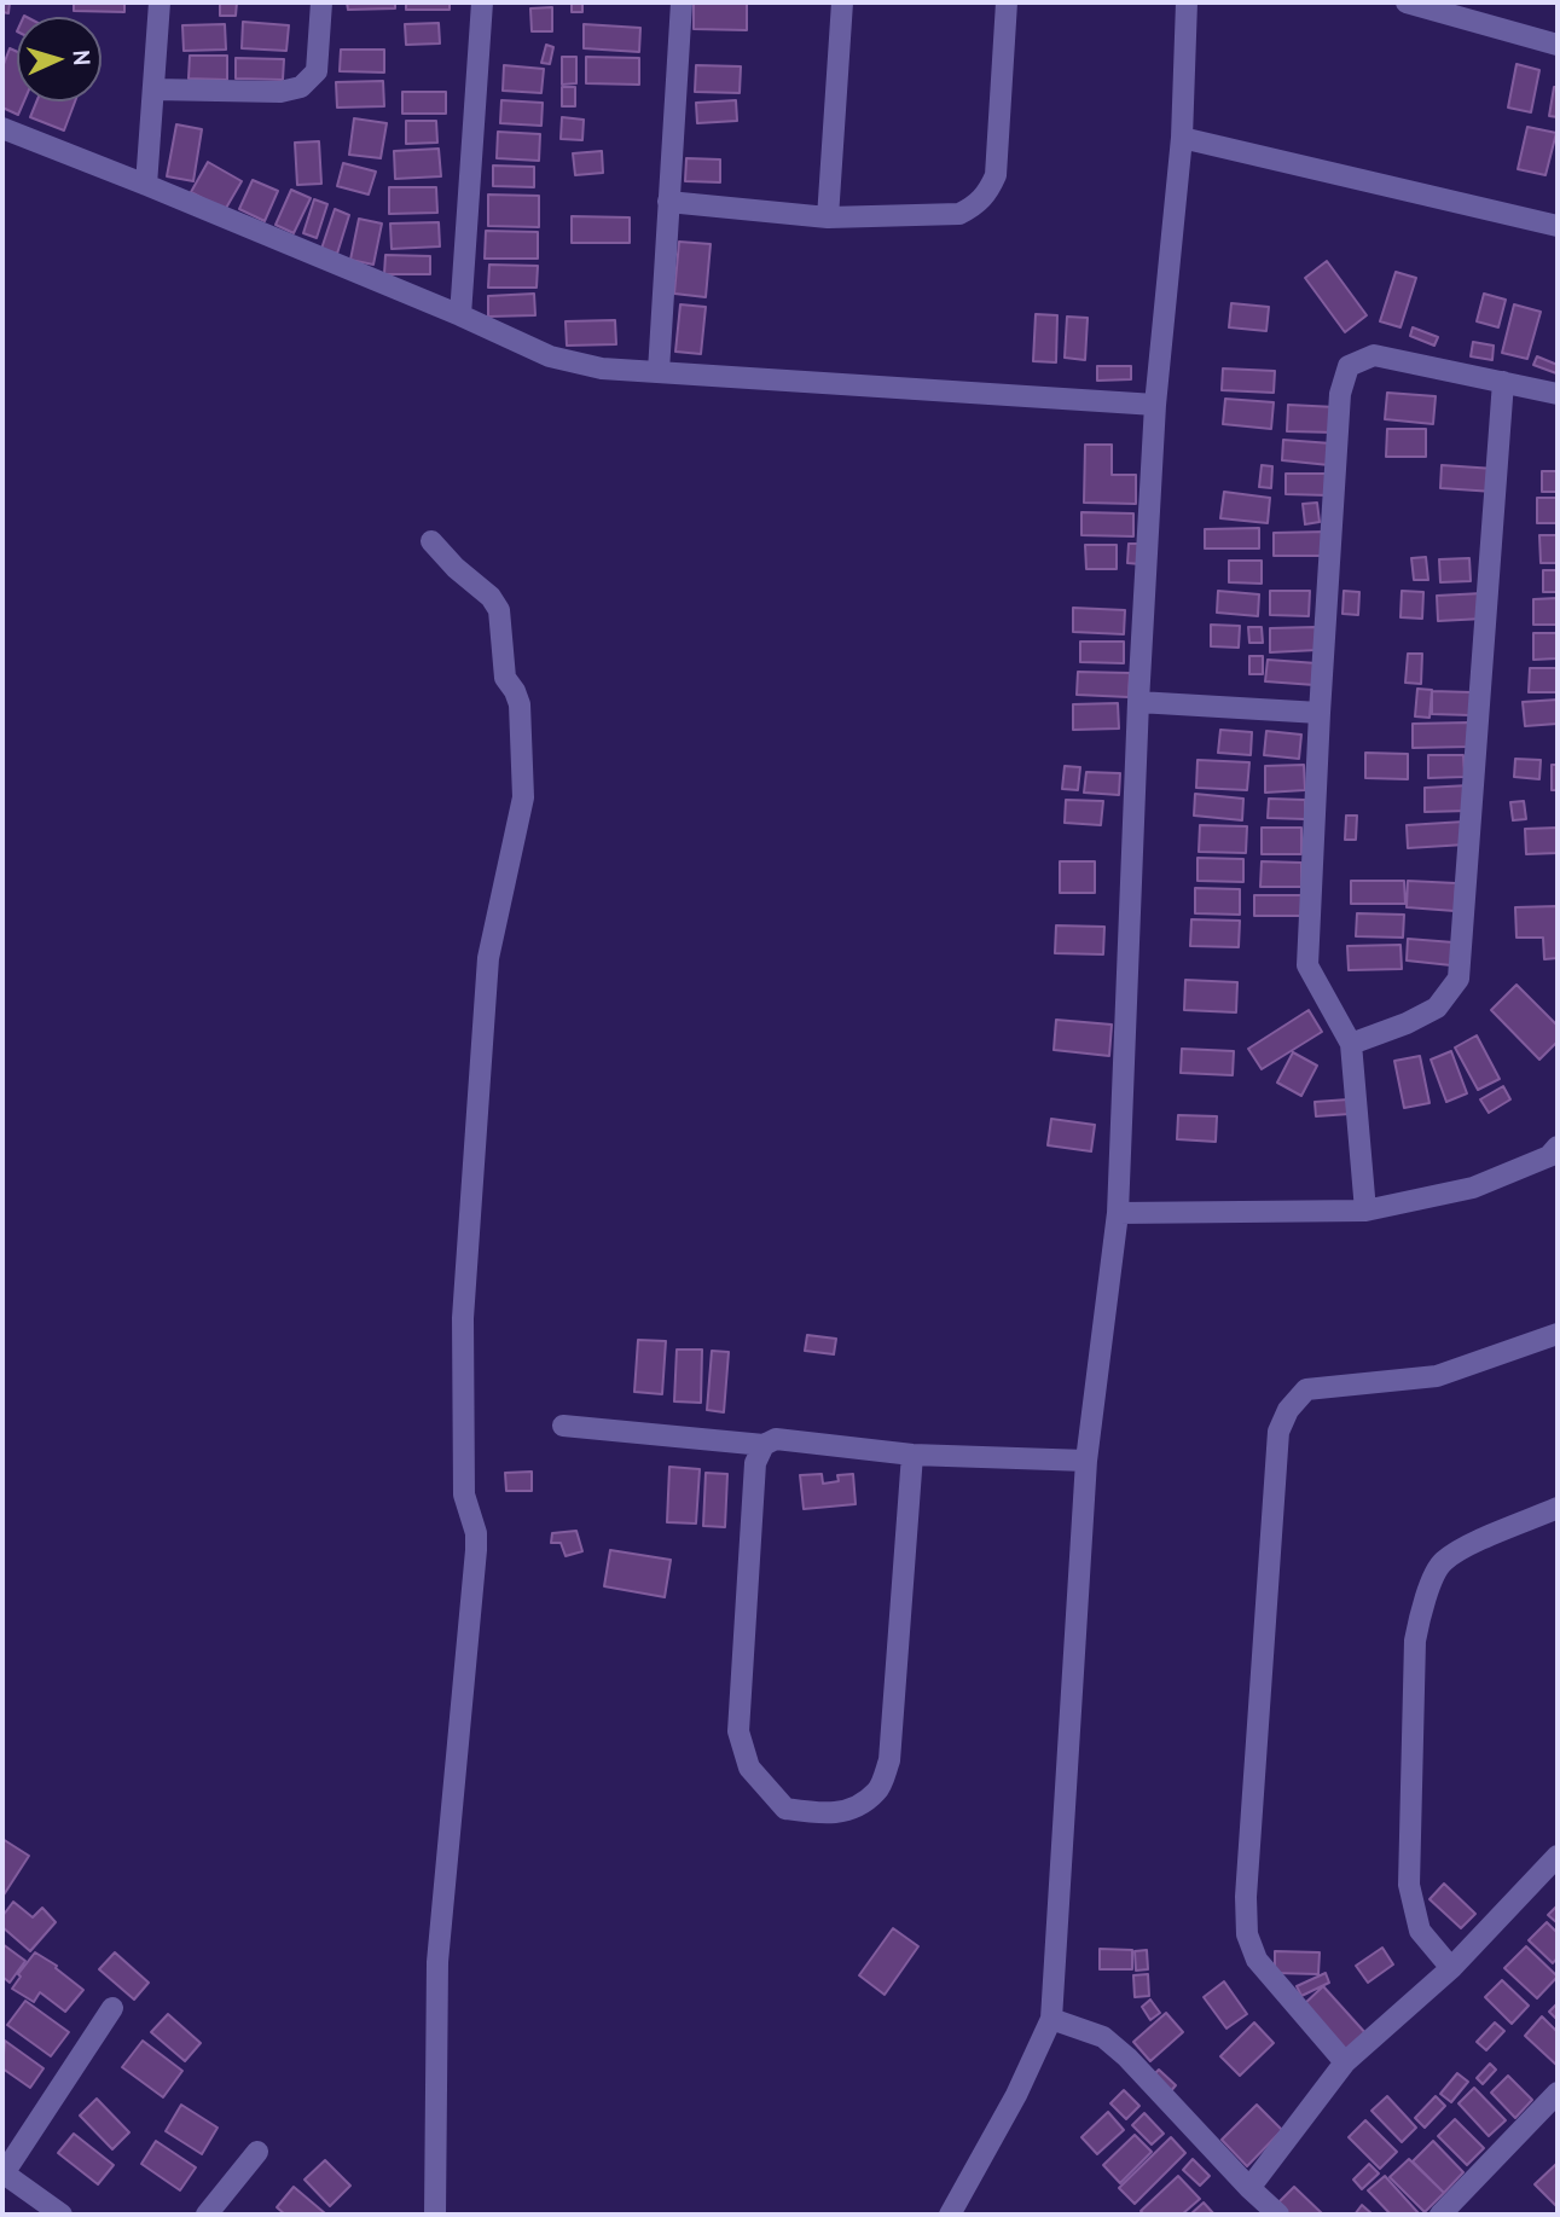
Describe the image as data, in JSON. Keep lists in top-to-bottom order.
{
  "north": "right"
}
